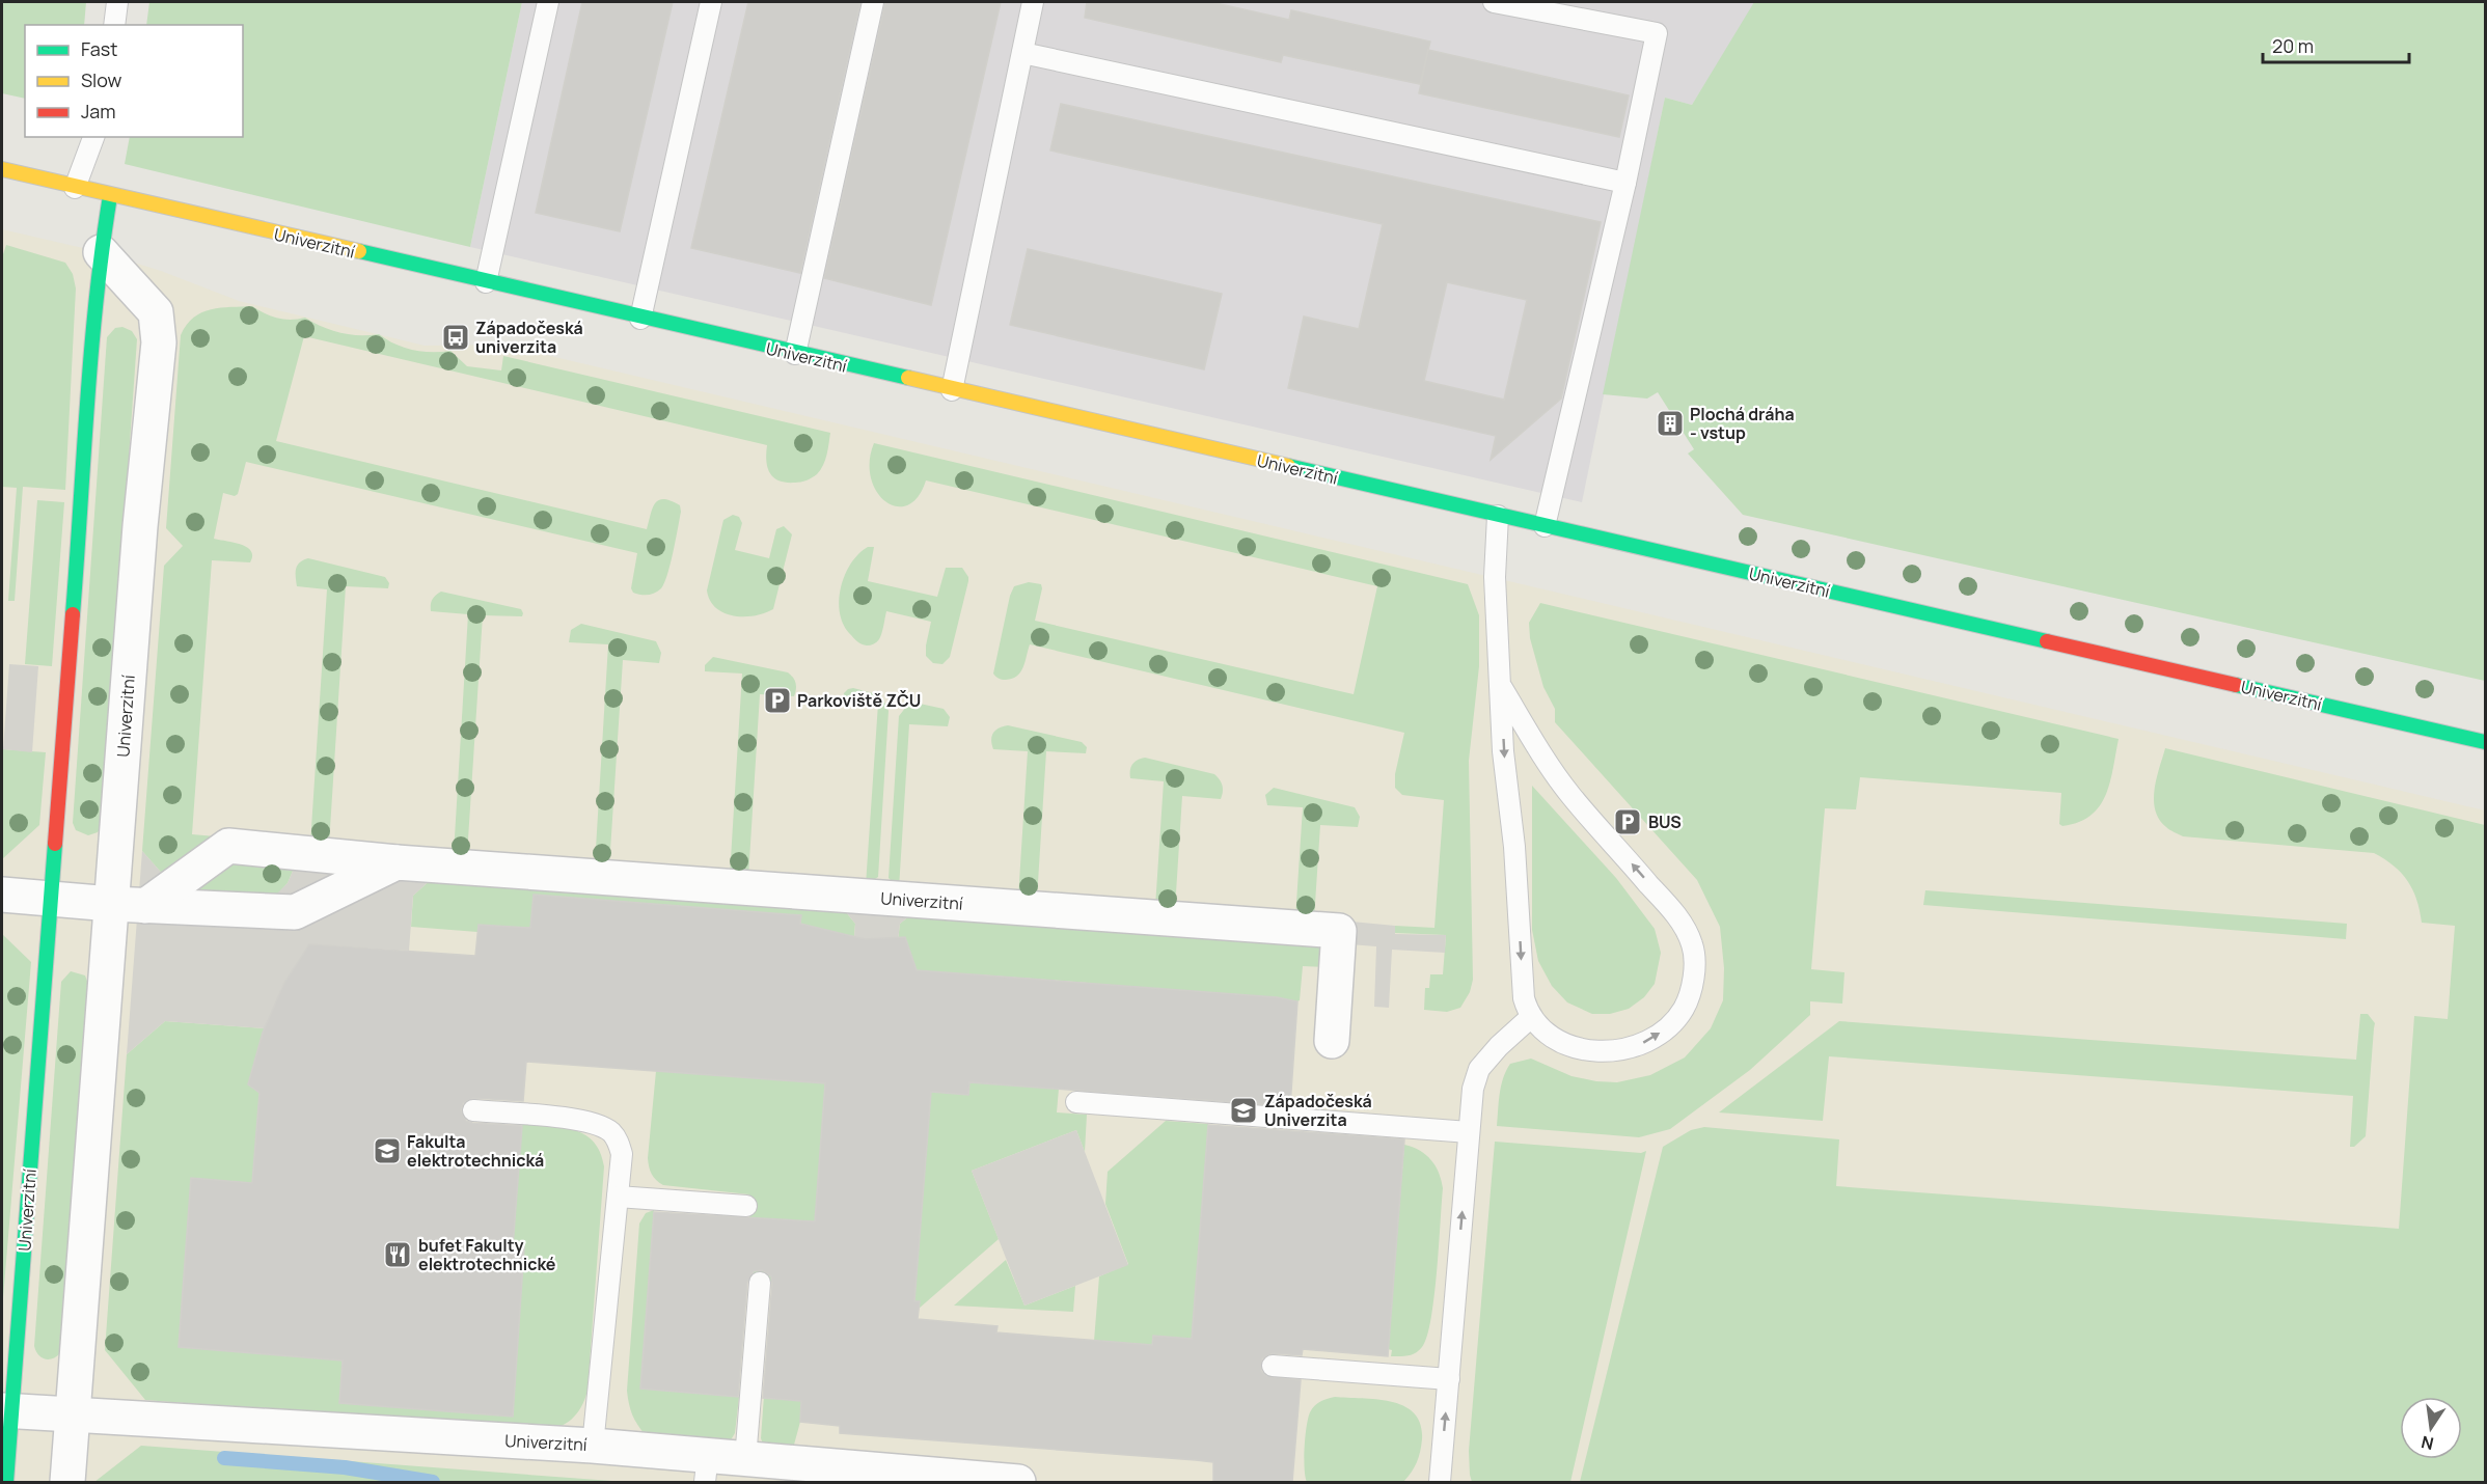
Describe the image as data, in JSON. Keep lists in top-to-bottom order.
{
  "streets": {
    "street": ["Univerzitní"]
  },
  "places": {
    "bus stop": ["Západočeská univerzita"],
    "building": ["Plochá dráha - vstup"],
    "parking": ["Parkoviště ZČU", "BUS"],
    "school or university": ["Západočeská Univerzita", "Fakulta elektrotechnická"],
    "restaurant": ["bufet Fakulty elektrotechnické"]
  },
  "legend": ["Fast", "Slow", "Jam"],
  "scale_bar": "20 m",
  "north": "bottom"
}
